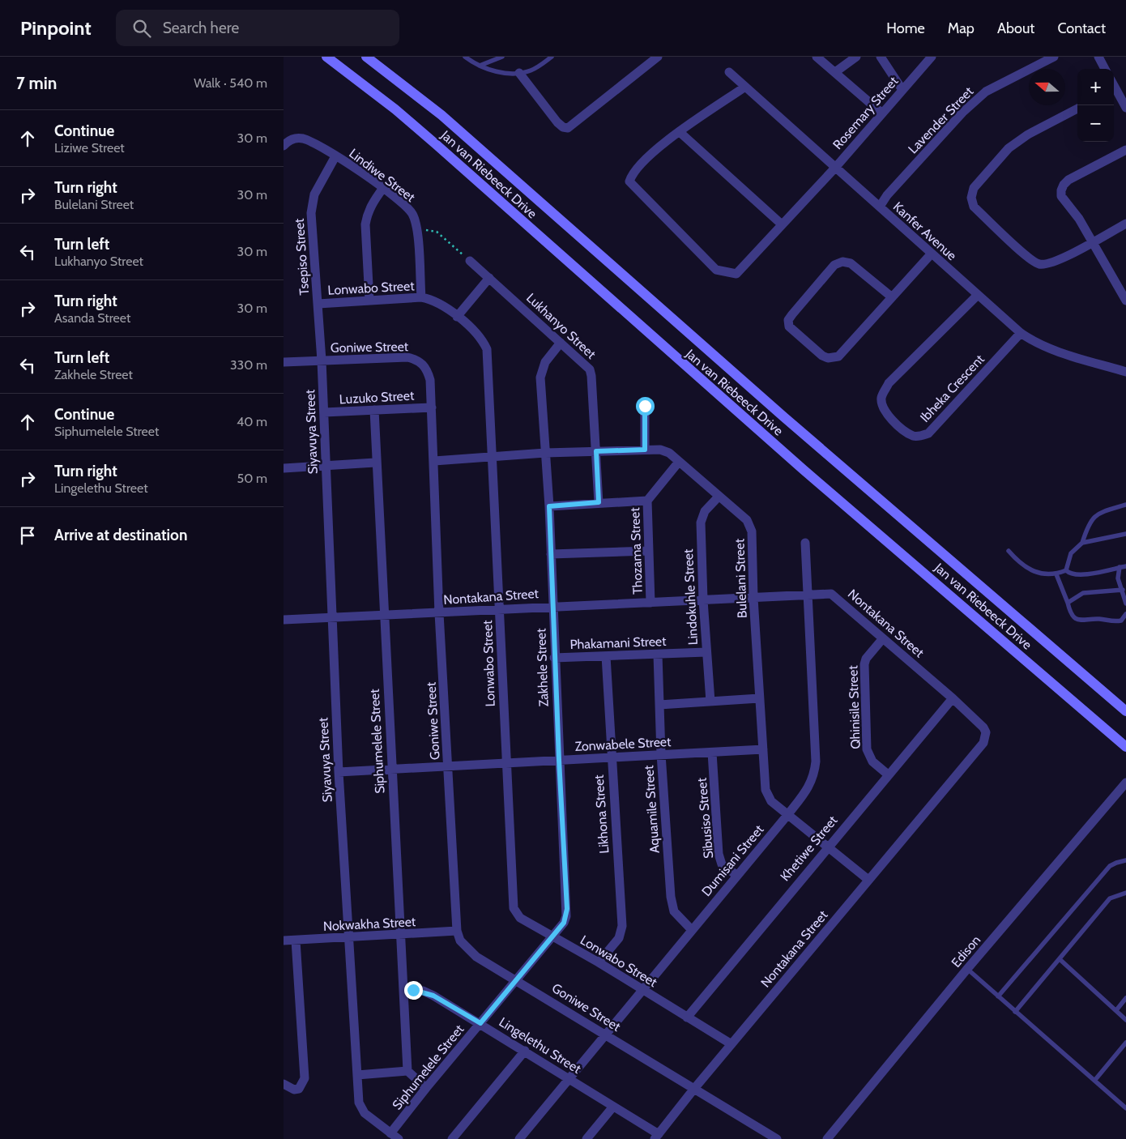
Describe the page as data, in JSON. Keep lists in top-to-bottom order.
{
  "streets": {
    "main road": ["Jan van Riebeeck Drive"],
    "street": [
      "Rosemary Street",
      "Lavender Street",
      "Lindiwe Street",
      "Kanfer Avenue",
      "Tsepiso Street",
      "Lonwabo Street",
      "Lukhanyo Street",
      "Goniwe Street",
      "Ibheka Crescent",
      "Luzuko Street",
      "Siyavuya Street",
      "Thozama Street",
      "Bulelani Street",
      "Nontakana Street",
      "Lindokuhle Street",
      "Phakamani Street",
      "Zakhele Street",
      "Qhinisile Street",
      "Siphumelele Street",
      "Zonwabele Street",
      "Aquamile Street",
      "Likhona Street",
      "Sibusiso Street",
      "Khetiwe Street",
      "Dumisani Street",
      "Nokwakha Street",
      "Edison",
      "Lingelethu Street"
    ]
  },
  "crossings": [
    ["Rosemary Street", "Kanfer Avenue"],
    ["Lavender Street", "Kanfer Avenue"],
    ["Lindiwe Street", "Tsepiso Street"],
    ["Lindiwe Street", "Lonwabo Street"],
    ["Kanfer Avenue", "Ibheka Crescent"],
    ["Tsepiso Street", "Lonwabo Street"],
    ["Tsepiso Street", "Goniwe Street"],
    ["Tsepiso Street", "Siyavuya Street"],
    ["Lonwabo Street", "Bulelani Street"],
    ["Lonwabo Street", "Nontakana Street"],
    ["Lonwabo Street", "Zakhele Street"],
    ["Lonwabo Street", "Zonwabele Street"],
    ["Lonwabo Street", "Likhona Street"],
    ["Lonwabo Street", "Khetiwe Street"],
    ["Lonwabo Street", "Dumisani Street"],
    ["Lukhanyo Street", "Bulelani Street"],
    ["Lukhanyo Street", "Zakhele Street"],
    ["Goniwe Street", "Luzuko Street"],
    ["Goniwe Street", "Siyavuya Street"],
    ["Goniwe Street", "Bulelani Street"],
    ["Goniwe Street", "Nontakana Street"],
    ["Goniwe Street", "Zakhele Street"],
    ["Goniwe Street", "Siphumelele Street"],
    ["Goniwe Street", "Zonwabele Street"],
    ["Goniwe Street", "Dumisani Street"],
    ["Goniwe Street", "Nokwakha Street"],
    ["Luzuko Street", "Siyavuya Street"],
    ["Luzuko Street", "Siphumelele Street"],
    ["Siyavuya Street", "Nontakana Street"],
    ["Siyavuya Street", "Siphumelele Street"],
    ["Siyavuya Street", "Zonwabele Street"],
    ["Siyavuya Street", "Nokwakha Street"],
    ["Thozama Street", "Bulelani Street"],
    ["Thozama Street", "Nontakana Street"],
    ["Bulelani Street", "Nontakana Street"],
    ["Bulelani Street", "Lindokuhle Street"],
    ["Bulelani Street", "Zakhele Street"],
    ["Bulelani Street", "Zonwabele Street"],
    ["Bulelani Street", "Khetiwe Street"],
    ["Bulelani Street", "Dumisani Street"],
    ["Nontakana Street", "Lindokuhle Street"],
    ["Nontakana Street", "Zakhele Street"],
    ["Nontakana Street", "Qhinisile Street"],
    ["Nontakana Street", "Siphumelele Street"],
    ["Nontakana Street", "Khetiwe Street"],
    ["Nontakana Street", "Dumisani Street"],
    ["Lindokuhle Street", "Phakamani Street"],
    ["Phakamani Street", "Zakhele Street"],
    ["Phakamani Street", "Aquamile Street"],
    ["Phakamani Street", "Likhona Street"],
    ["Zakhele Street", "Siphumelele Street"],
    ["Zakhele Street", "Zonwabele Street"],
    ["Qhinisile Street", "Khetiwe Street"],
    ["Siphumelele Street", "Zonwabele Street"],
    ["Siphumelele Street", "Nokwakha Street"],
    ["Siphumelele Street", "Lingelethu Street"],
    ["Zonwabele Street", "Aquamile Street"],
    ["Zonwabele Street", "Likhona Street"],
    ["Zonwabele Street", "Sibusiso Street"],
    ["Aquamile Street", "Dumisani Street"],
    ["Sibusiso Street", "Dumisani Street"],
    ["Dumisani Street", "Lingelethu Street"]
  ],
  "north": "left",
  "page": {
    "header": "Pinpoint",
    "search": "Search here",
    "nav": [
      "Home",
      "Map",
      "About",
      "Contact"
    ],
    "heading": ["7 min", "Walk · 540 m"],
    "map_buttons": ["+", "−"],
    "list": [
      ["Continue", "Liziwe Street", "30 m"],
      ["Turn right", "Bulelani Street", "30 m"],
      ["Turn left", "Lukhanyo Street", "30 m"],
      ["Turn right", "Asanda Street", "30 m"],
      ["Turn left", "Zakhele Street", "330 m"],
      ["Continue", "Siphumelele Street", "40 m"],
      ["Turn right", "Lingelethu Street", "50 m"],
      "Arrive at destination"
    ]
  }
}
